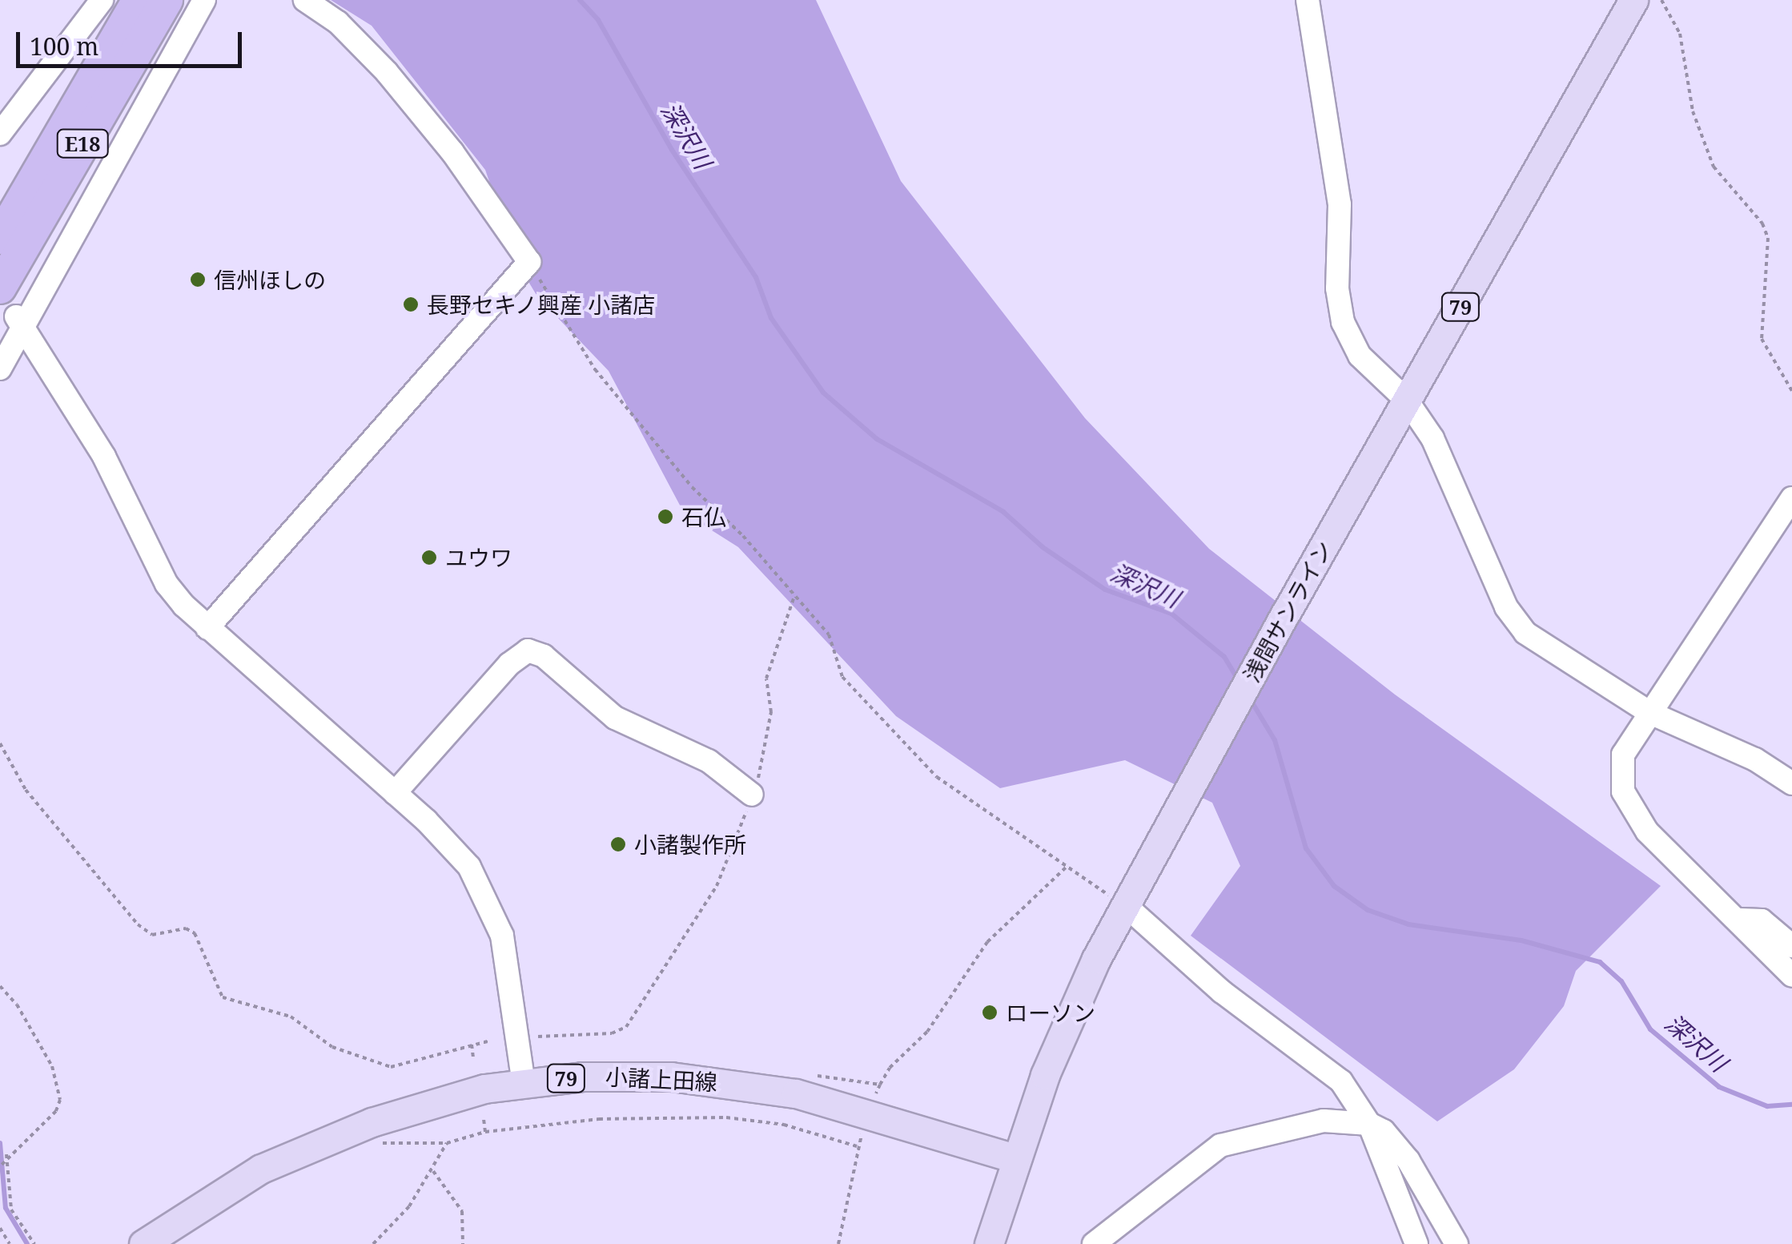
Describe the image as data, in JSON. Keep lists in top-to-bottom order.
{
  "streets": {
    "highway": ["E18"],
    "main road": ["79", "浅間サンライン", "小諸上田線"]
  },
  "crossings": [
    ["浅間サンライン", "小諸上田線"]
  ],
  "water": ["深沢川"],
  "places": [
    "信州ほしの",
    "長野セキノ興産 小諸店",
    "石仏",
    "ユウワ",
    "小諸製作所",
    "ローソン"
  ],
  "scale_bar": "100 m"
}
